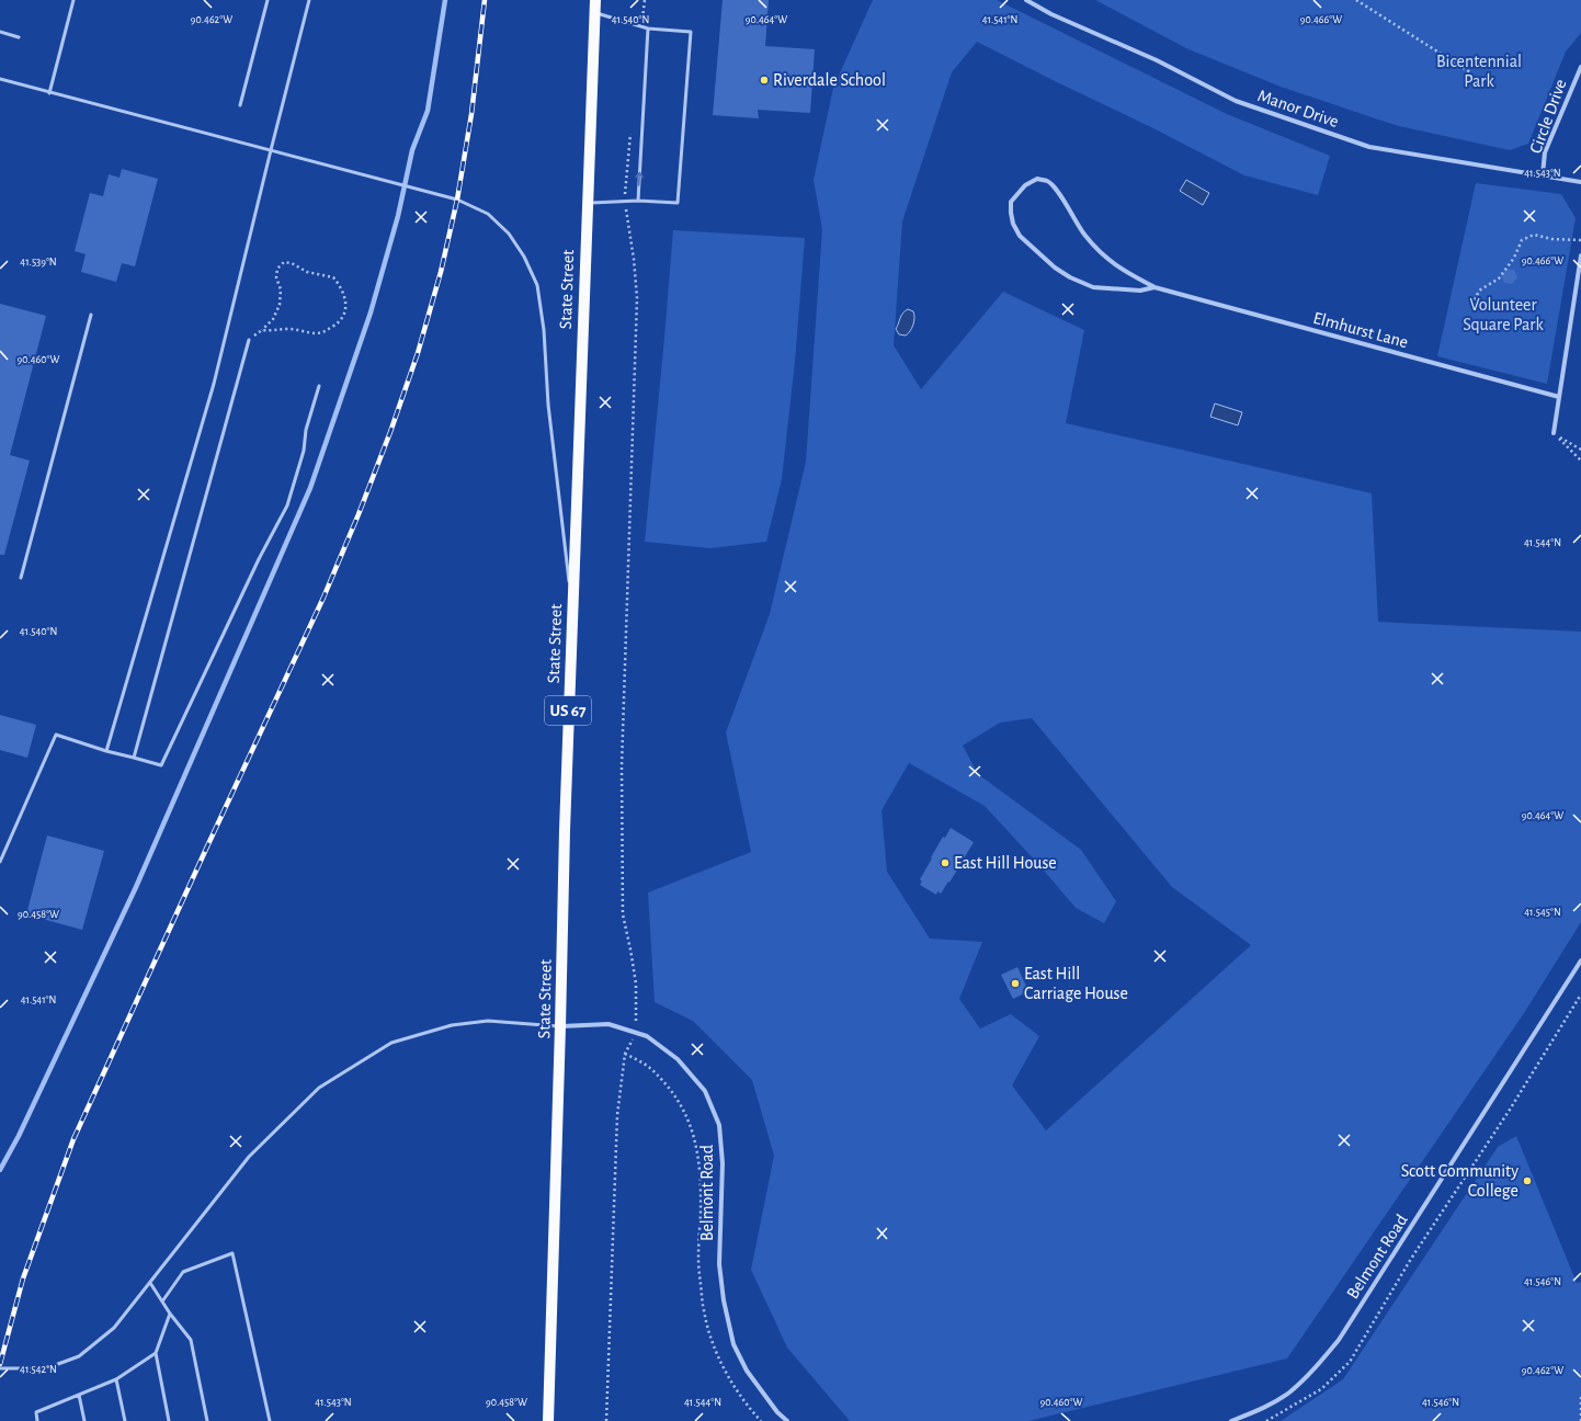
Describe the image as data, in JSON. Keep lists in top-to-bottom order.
{
  "streets": {
    "main road": ["State Street", "US 67"],
    "street": [
      "Manor Drive",
      "Circle Drive",
      "Elmhurst Lane",
      "Belmont Road"
    ]
  },
  "crossings": [
    ["Manor Drive", "Circle Drive"],
    ["State Street", "Belmont Road"]
  ],
  "parks": ["Bicentennial Park", "Volunteer Square Park"],
  "places": [
    "Riverdale School",
    "East Hill House",
    "East Hill Carriage House",
    "Scott Community College"
  ],
  "coordinates": [
    "90.462°W",
    "41.540°N",
    "90.464°W",
    "41.541°N",
    "90.466°W",
    "41.543°N",
    "41.539°N",
    "90.460°W",
    "41.544°N",
    "41.545°N",
    "90.458°W",
    "41.546°N",
    "41.542°N"
  ]
}
